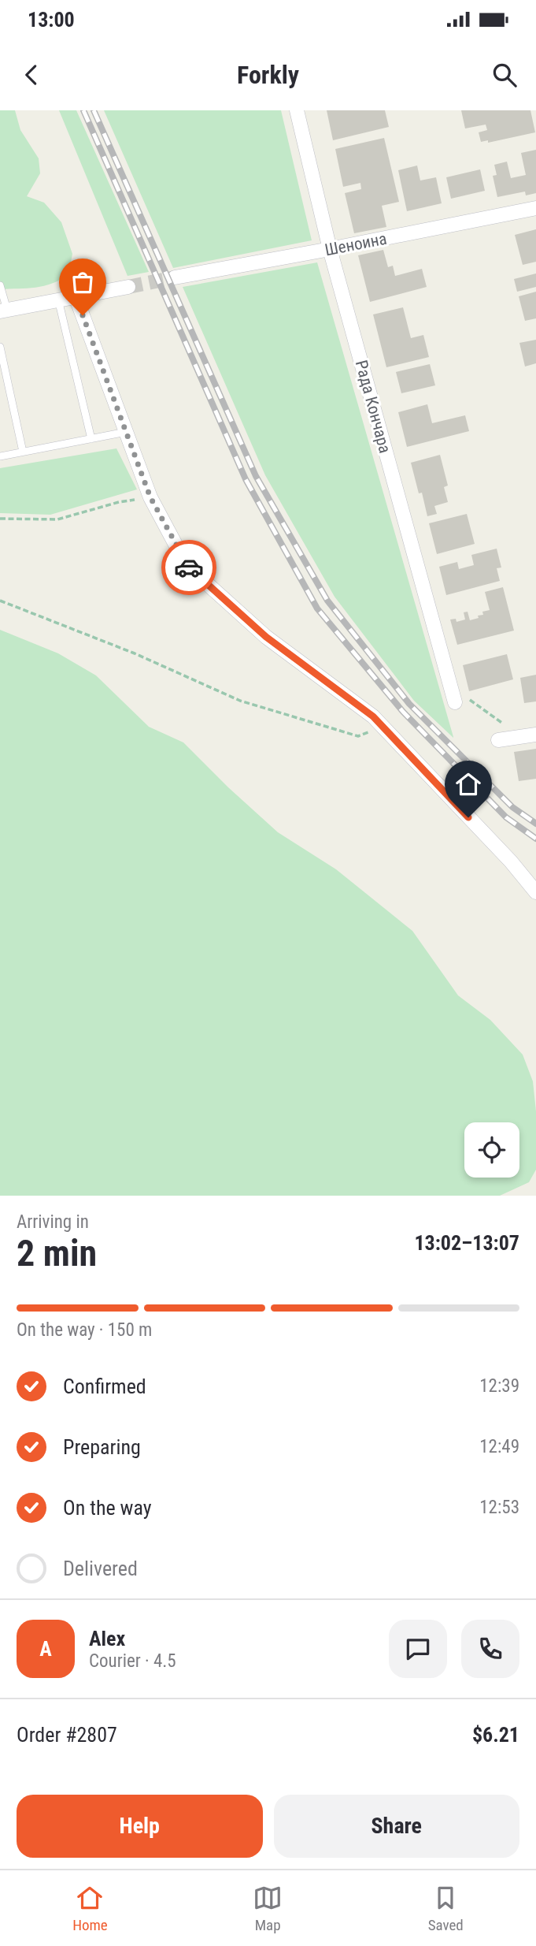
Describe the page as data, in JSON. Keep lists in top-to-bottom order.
{
  "streets": {
    "street": ["Шеноина", "Рада Кончара"]
  },
  "crossings": [
    ["Шеноина", "Рада Кончара"]
  ],
  "page": {
    "status": "13:00",
    "header": "Forkly",
    "heading": ["2 min", "Arriving in", "13:02–13:07"],
    "panel": [
      "Alex",
      "Courier · 4.5",
      "Order #2807",
      "$6.21"
    ],
    "bar": "On the way · 150 m",
    "list": [
      ["Confirmed", "12:39"],
      ["Preparing", "12:49"],
      ["On the way", "12:53"],
      "Delivered"
    ],
    "round": "A",
    "buttons": ["Help", "Share"],
    "tabs": ["Home", "Map", "Saved"]
  }
}
